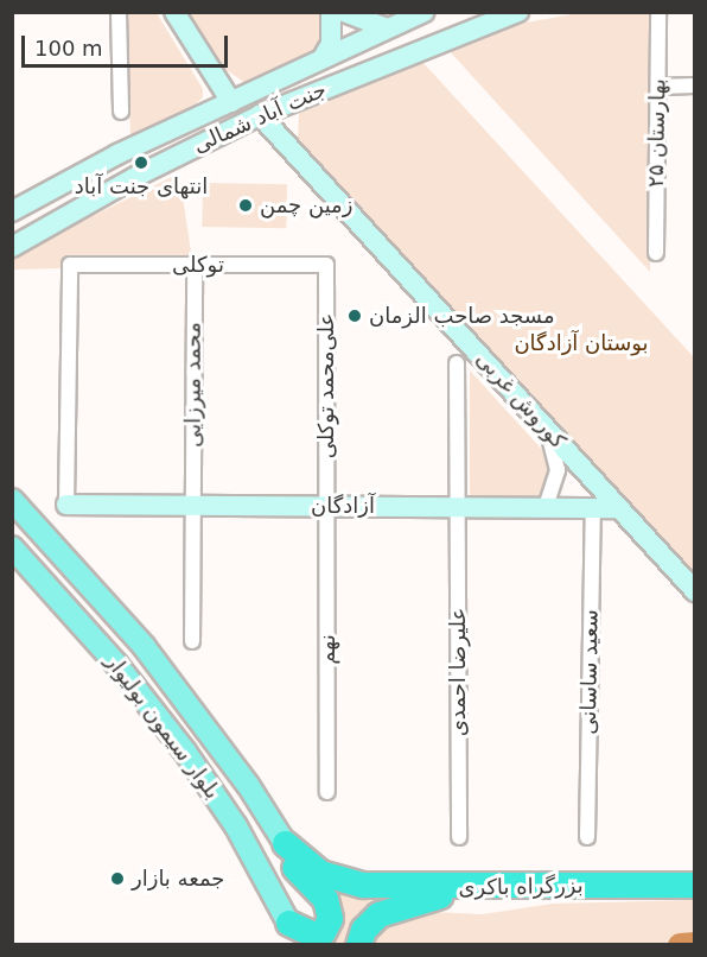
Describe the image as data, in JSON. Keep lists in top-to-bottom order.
{
  "streets": {
    "highway": ["بزرگراه باکری"],
    "main road": ["بلوار سیمون بولیوار"],
    "street": [
      "جنت آباد شمالی",
      "بهارستان ۲۵",
      "توکلی",
      "محمد میرزایی",
      "علی‌محمد توکلی",
      "کوروش غربی",
      "آزادگان",
      "نهم",
      "علیرضا احمدی",
      "سعید ساسانی"
    ]
  },
  "crossings": [
    ["جنت آباد شمالی", "کوروش غربی"],
    ["توکلی", "محمد میرزایی"],
    ["توکلی", "علی‌محمد توکلی"],
    ["توکلی", "آزادگان"],
    ["محمد میرزایی", "آزادگان"],
    ["علی‌محمد توکلی", "آزادگان"],
    ["علی‌محمد توکلی", "نهم"],
    ["کوروش غربی", "آزادگان"],
    ["آزادگان", "نهم"],
    ["آزادگان", "علیرضا احمدی"],
    ["آزادگان", "سعید ساسانی"],
    ["بلوار سیمون بولیوار", "بزرگراه باکری"]
  ],
  "parks": ["بوستان آزادگان"],
  "places": [
    "انتهای جنت آباد",
    "زمین چمن",
    "مسجد صاحب الزمان",
    "جمعه بازار"
  ],
  "scale_bar": "100 m"
}
